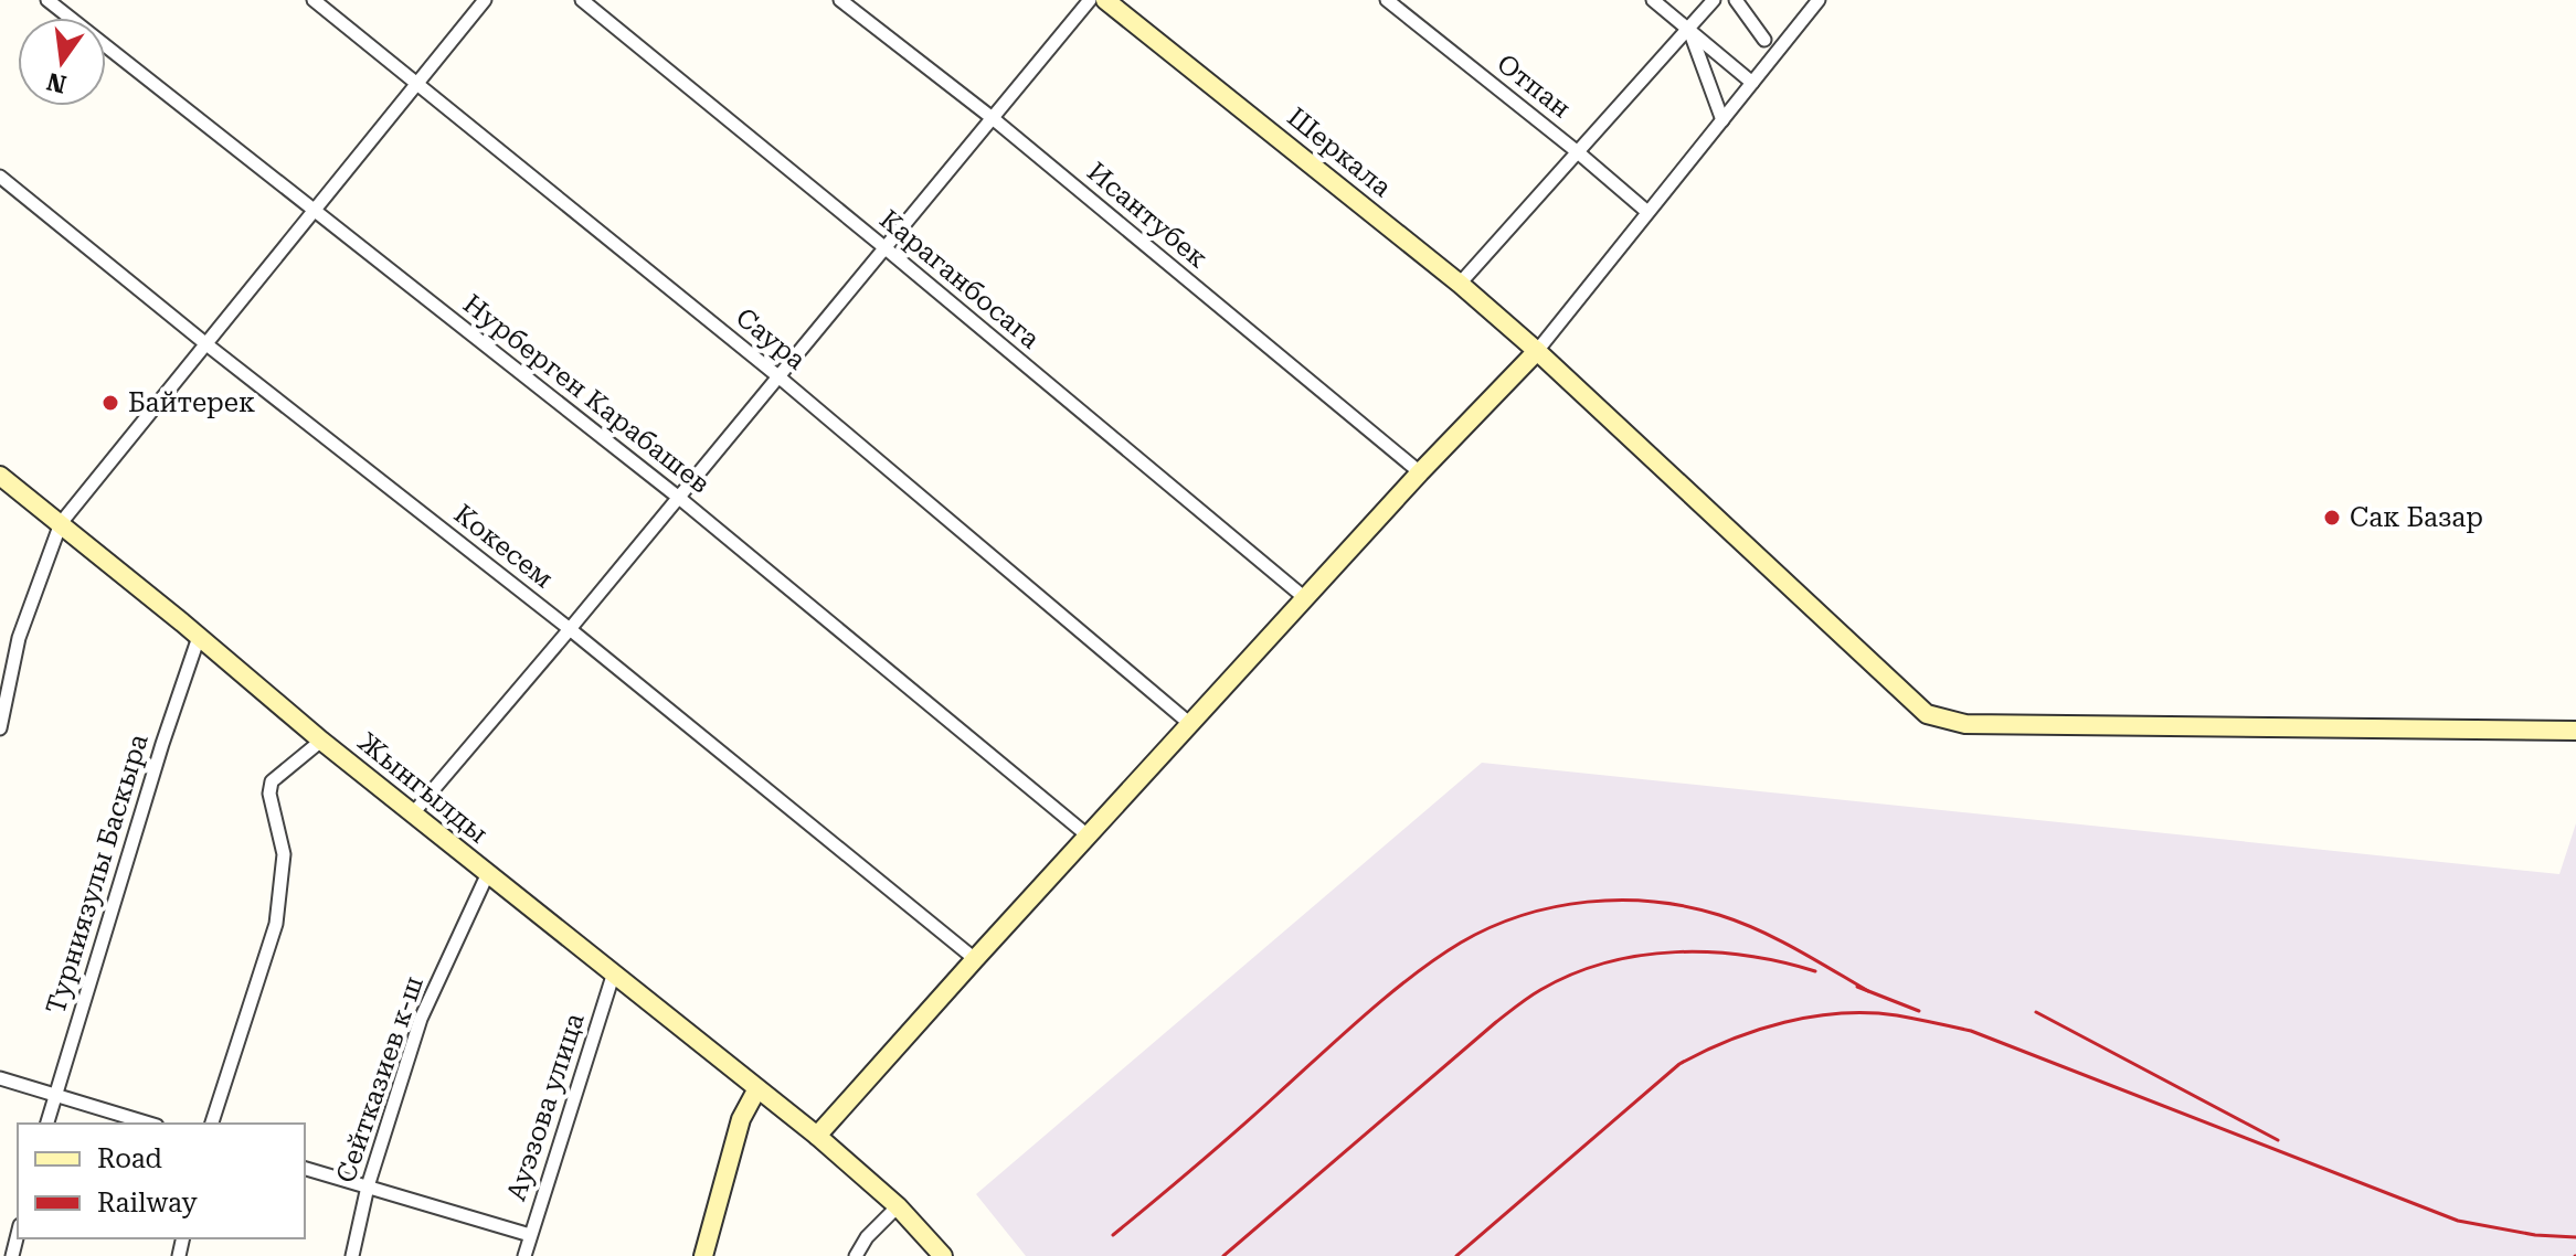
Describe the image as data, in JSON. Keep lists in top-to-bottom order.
{
  "streets": {
    "street": [
      "Отпан",
      "Шеркала",
      "Исантубек",
      "Караганбосага",
      "Саура",
      "Нурберген Карабашев",
      "Кокесем",
      "Жынгылды",
      "Турниязулы Баскыра",
      "Сейтказиев к-ш",
      "Ауэзова улица"
    ]
  },
  "crossings": [
    ["Жынгылды", "Турниязулы Баскыра"],
    ["Жынгылды", "Сейтказиев к-ш"],
    ["Жынгылды", "Ауэзова улица"]
  ],
  "places": ["Байтерек", "Сак Базар"],
  "legend": ["Road", "Railway"],
  "north": "bottom"
}
